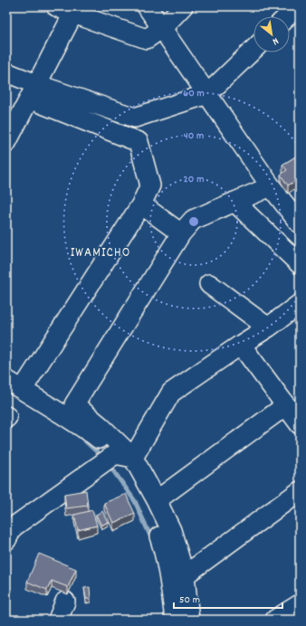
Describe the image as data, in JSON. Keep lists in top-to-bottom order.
{
  "districts": ["IWAMICHO"],
  "scale_bar": "50 m",
  "north": "bottom right",
  "rings": ["60 m", "40 m", "20 m"]
}
